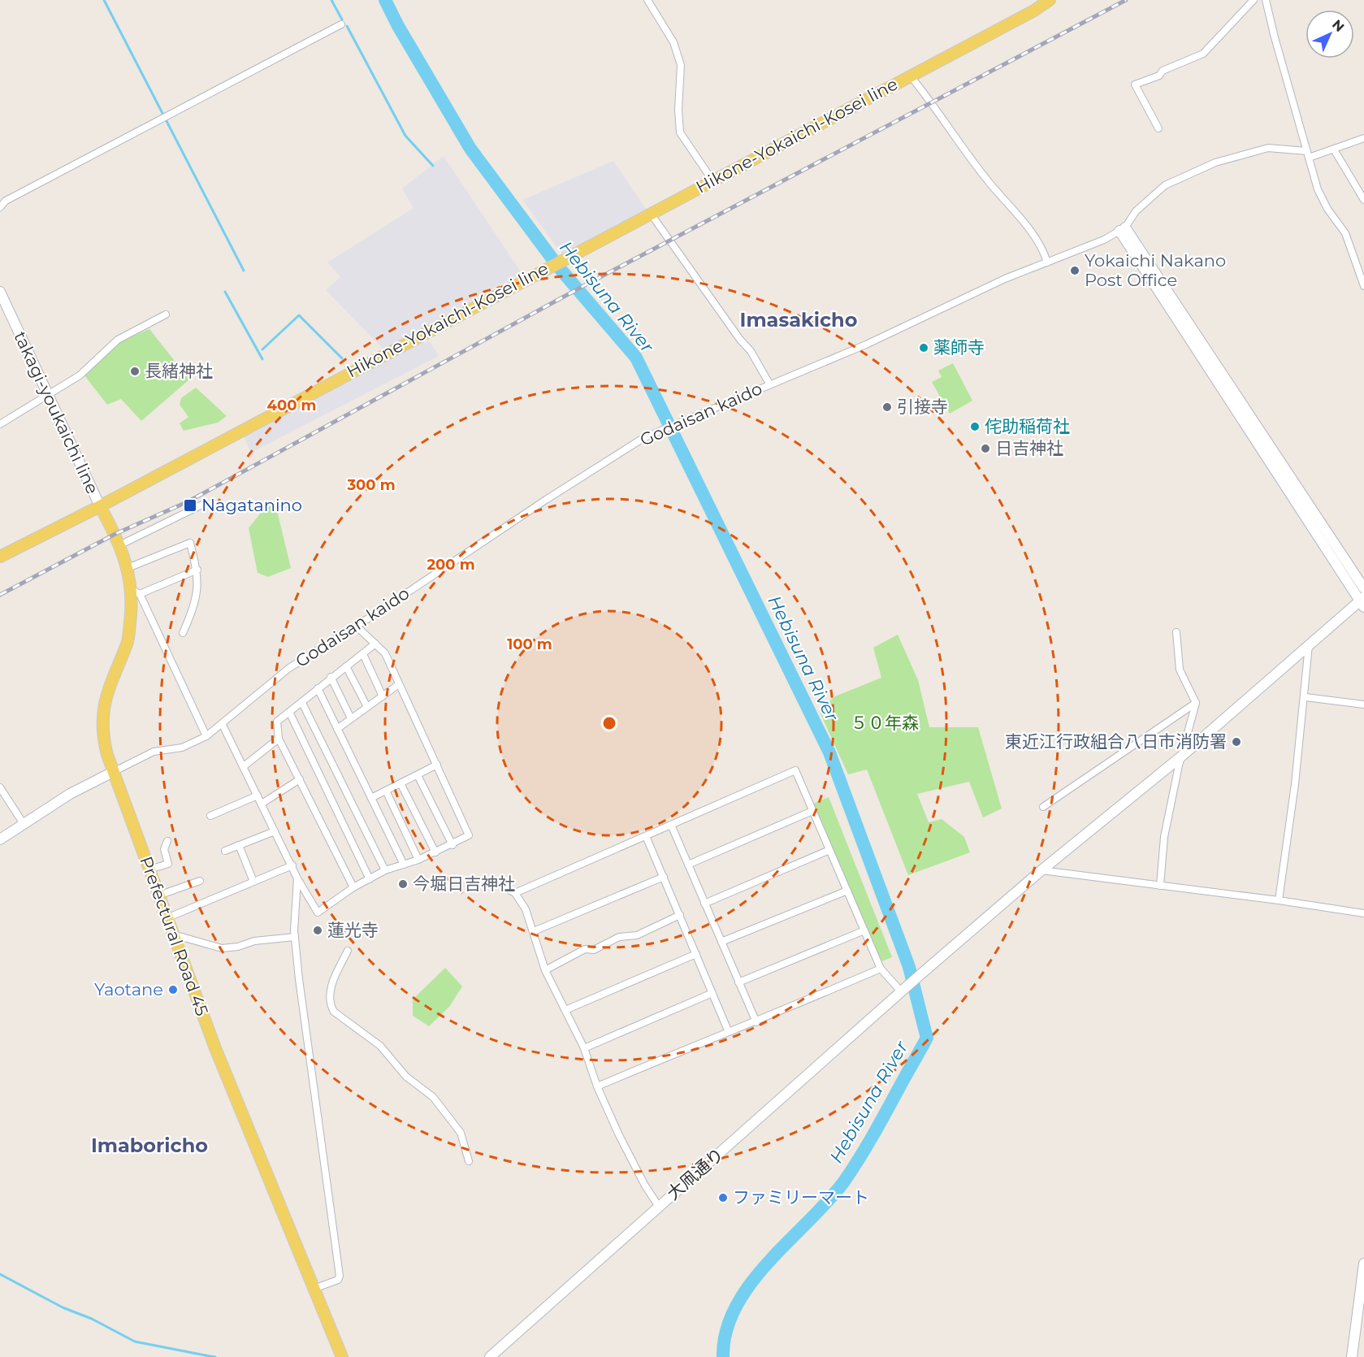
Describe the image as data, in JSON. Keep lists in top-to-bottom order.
{
  "streets": {
    "main road": ["Hikone-Yokaichi-Kosei line", "Prefectural Road 45"],
    "street": ["takagi-youkaichi line", "Godaisan kaido", "大凧通り"]
  },
  "crossings": [
    ["Hikone-Yokaichi-Kosei line", "takagi-youkaichi line"],
    ["Hikone-Yokaichi-Kosei line", "Prefectural Road 45"],
    ["takagi-youkaichi line", "Prefectural Road 45"],
    ["Godaisan kaido", "Prefectural Road 45"]
  ],
  "districts": ["Imasakicho", "Imaboricho"],
  "water": ["Hebisuna River"],
  "parks": ["５０年森"],
  "places": {
    "other": [
      "Yokaichi Nakano Post Office",
      "薬師寺",
      "長緒神社",
      "引接寺",
      "侘助稲荷社",
      "日吉神社",
      "東近江行政組合八日市消防署",
      "今堀日吉神社",
      "蓮光寺",
      "Yaotane",
      "ファミリーマート"
    ],
    "transit": ["Nagatanino"]
  },
  "north": "top right",
  "rings": [
    "400 m",
    "300 m",
    "200 m",
    "100 m"
  ]
}
